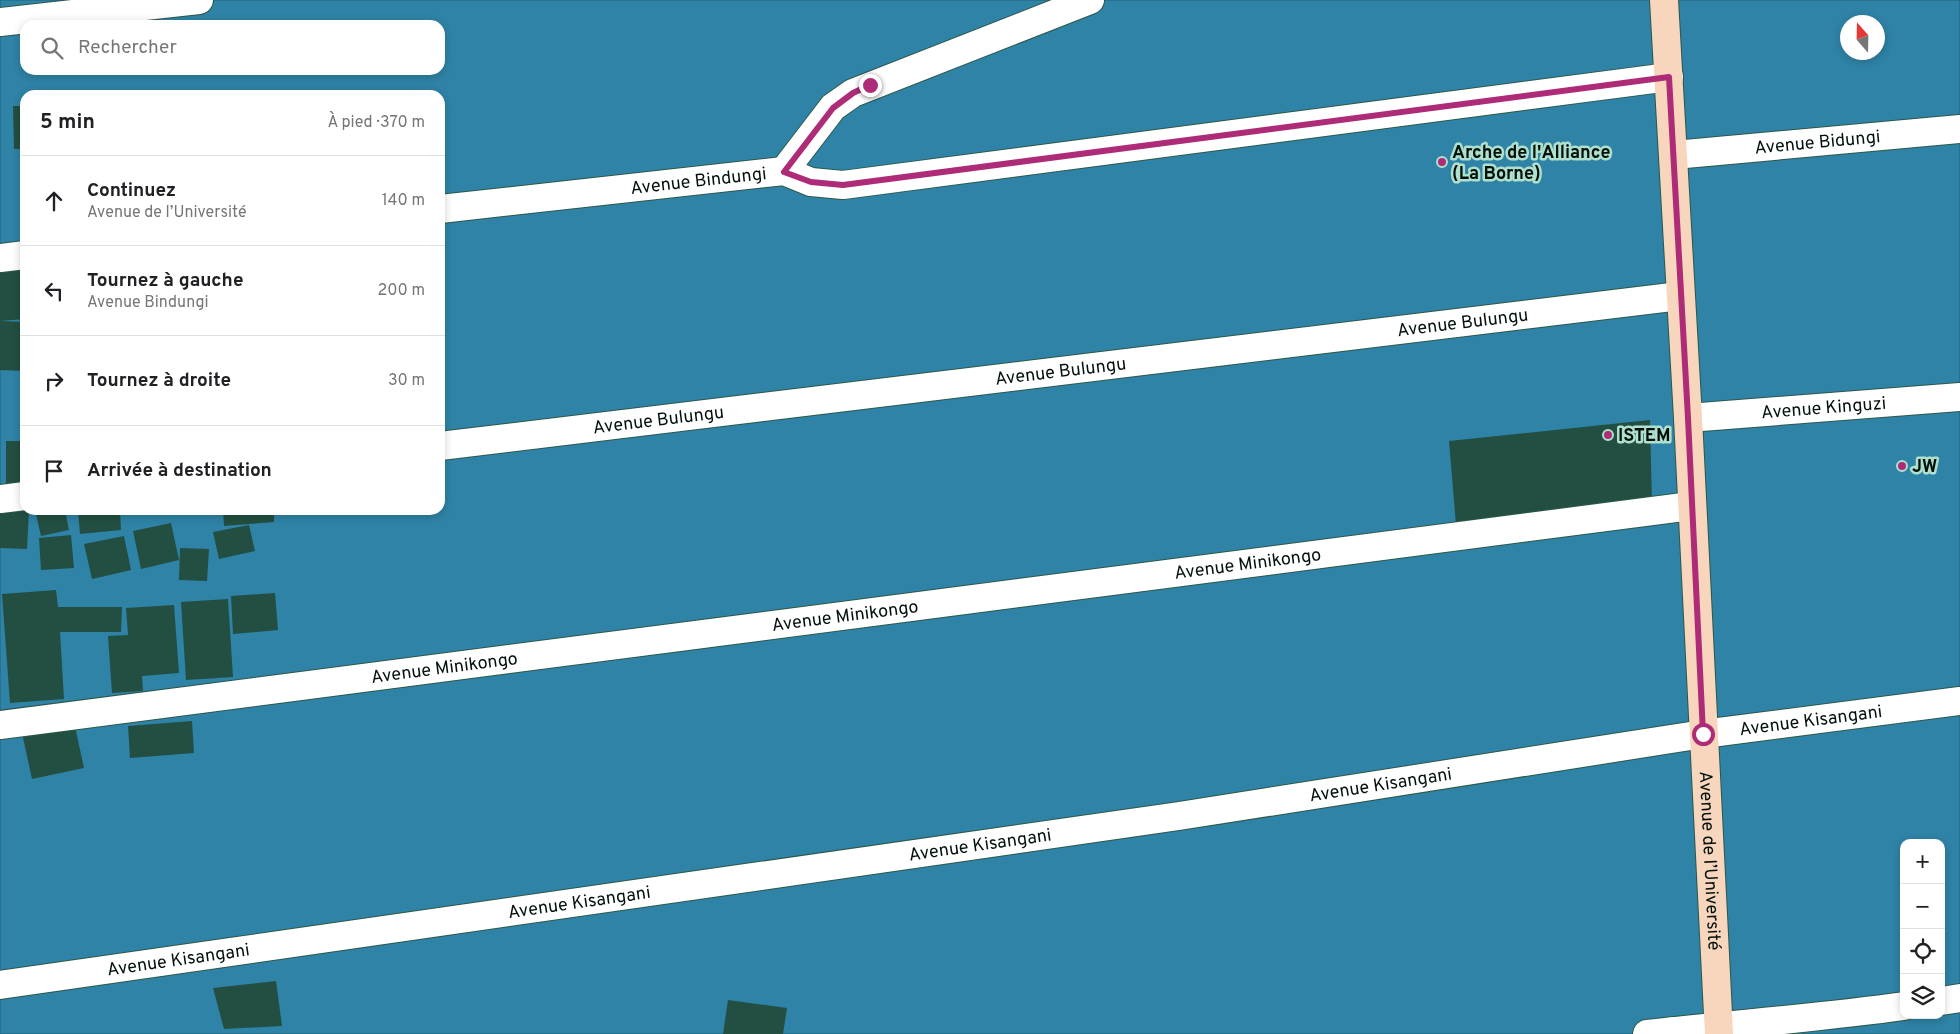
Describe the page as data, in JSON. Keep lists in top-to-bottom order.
{
  "streets": {
    "main road": ["Avenue de l’Université"],
    "street": [
      "Avenue Bidungi",
      "Avenue Bindungi",
      "Avenue Bulungu",
      "Avenue Kinguzi",
      "Avenue Minikongo",
      "Avenue Kisangani"
    ]
  },
  "crossings": [
    ["Avenue Bidungi", "Avenue de l’Université"],
    ["Avenue Bindungi", "Avenue de l’Université"],
    ["Avenue Bulungu", "Avenue de l’Université"],
    ["Avenue Kinguzi", "Avenue de l’Université"],
    ["Avenue Minikongo", "Avenue de l’Université"],
    ["Avenue Kisangani", "Avenue de l’Université"]
  ],
  "places": ["Arche de l'Alliance (La Borne)", "ISTEM", "JW"],
  "north": "top",
  "page": {
    "search": "Rechercher",
    "heading": ["5 min", "À pied · 370 m"],
    "list": [
      ["Continuez", "Avenue de l’Université", "140 m"],
      ["Tournez à gauche", "Avenue Bindungi", "200 m"],
      ["Tournez à droite", "30 m"],
      "Arrivée à destination"
    ],
    "map_buttons": ["+", "−"]
  }
}
